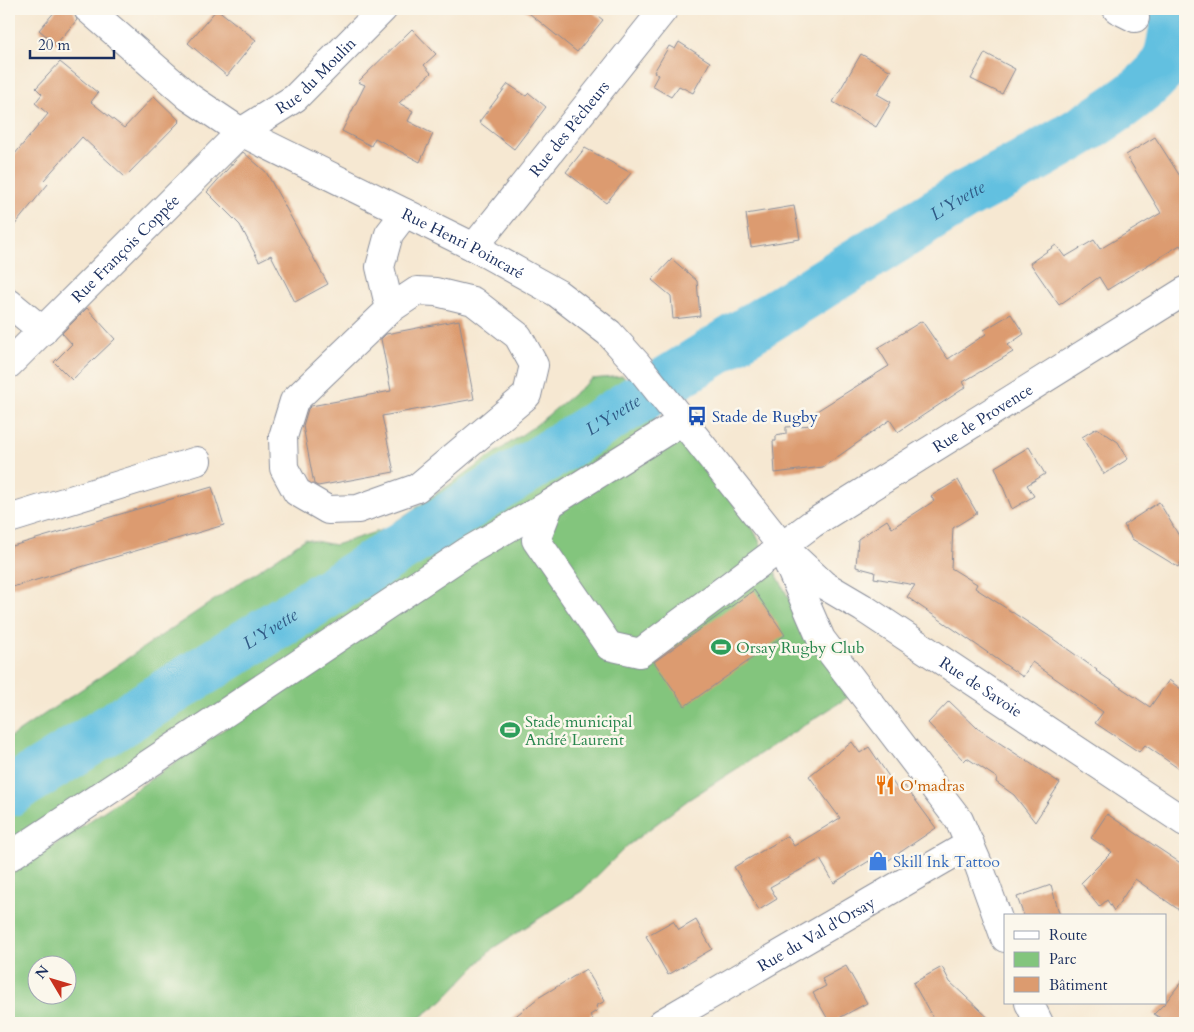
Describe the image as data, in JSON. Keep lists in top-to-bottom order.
{
  "streets": {
    "street": [
      "Rue du Moulin",
      "Rue des Pêcheurs",
      "Rue Henri Poincaré",
      "Rue François Coppée",
      "Rue de Provence",
      "Rue de Savoie",
      "Rue du Val d'Orsay"
    ]
  },
  "crossings": [
    ["Rue du Moulin", "Rue Henri Poincaré"],
    ["Rue du Moulin", "Rue François Coppée"],
    ["Rue des Pêcheurs", "Rue Henri Poincaré"],
    ["Rue Henri Poincaré", "Rue François Coppée"],
    ["Rue Henri Poincaré", "Rue de Provence"],
    ["Rue Henri Poincaré", "Rue de Savoie"],
    ["Rue de Provence", "Rue de Savoie"]
  ],
  "water": ["L'Yvette"],
  "places": {
    "bus stop": ["Stade de Rugby"],
    "sports": ["Orsay Rugby Club", "Stade municipal André Laurent"],
    "restaurant": ["O'madras"],
    "shop": ["Skill Ink Tattoo"]
  },
  "legend": ["Route", "Parc", "Bâtiment"],
  "scale_bar": "20 m",
  "north": "top left"
}
